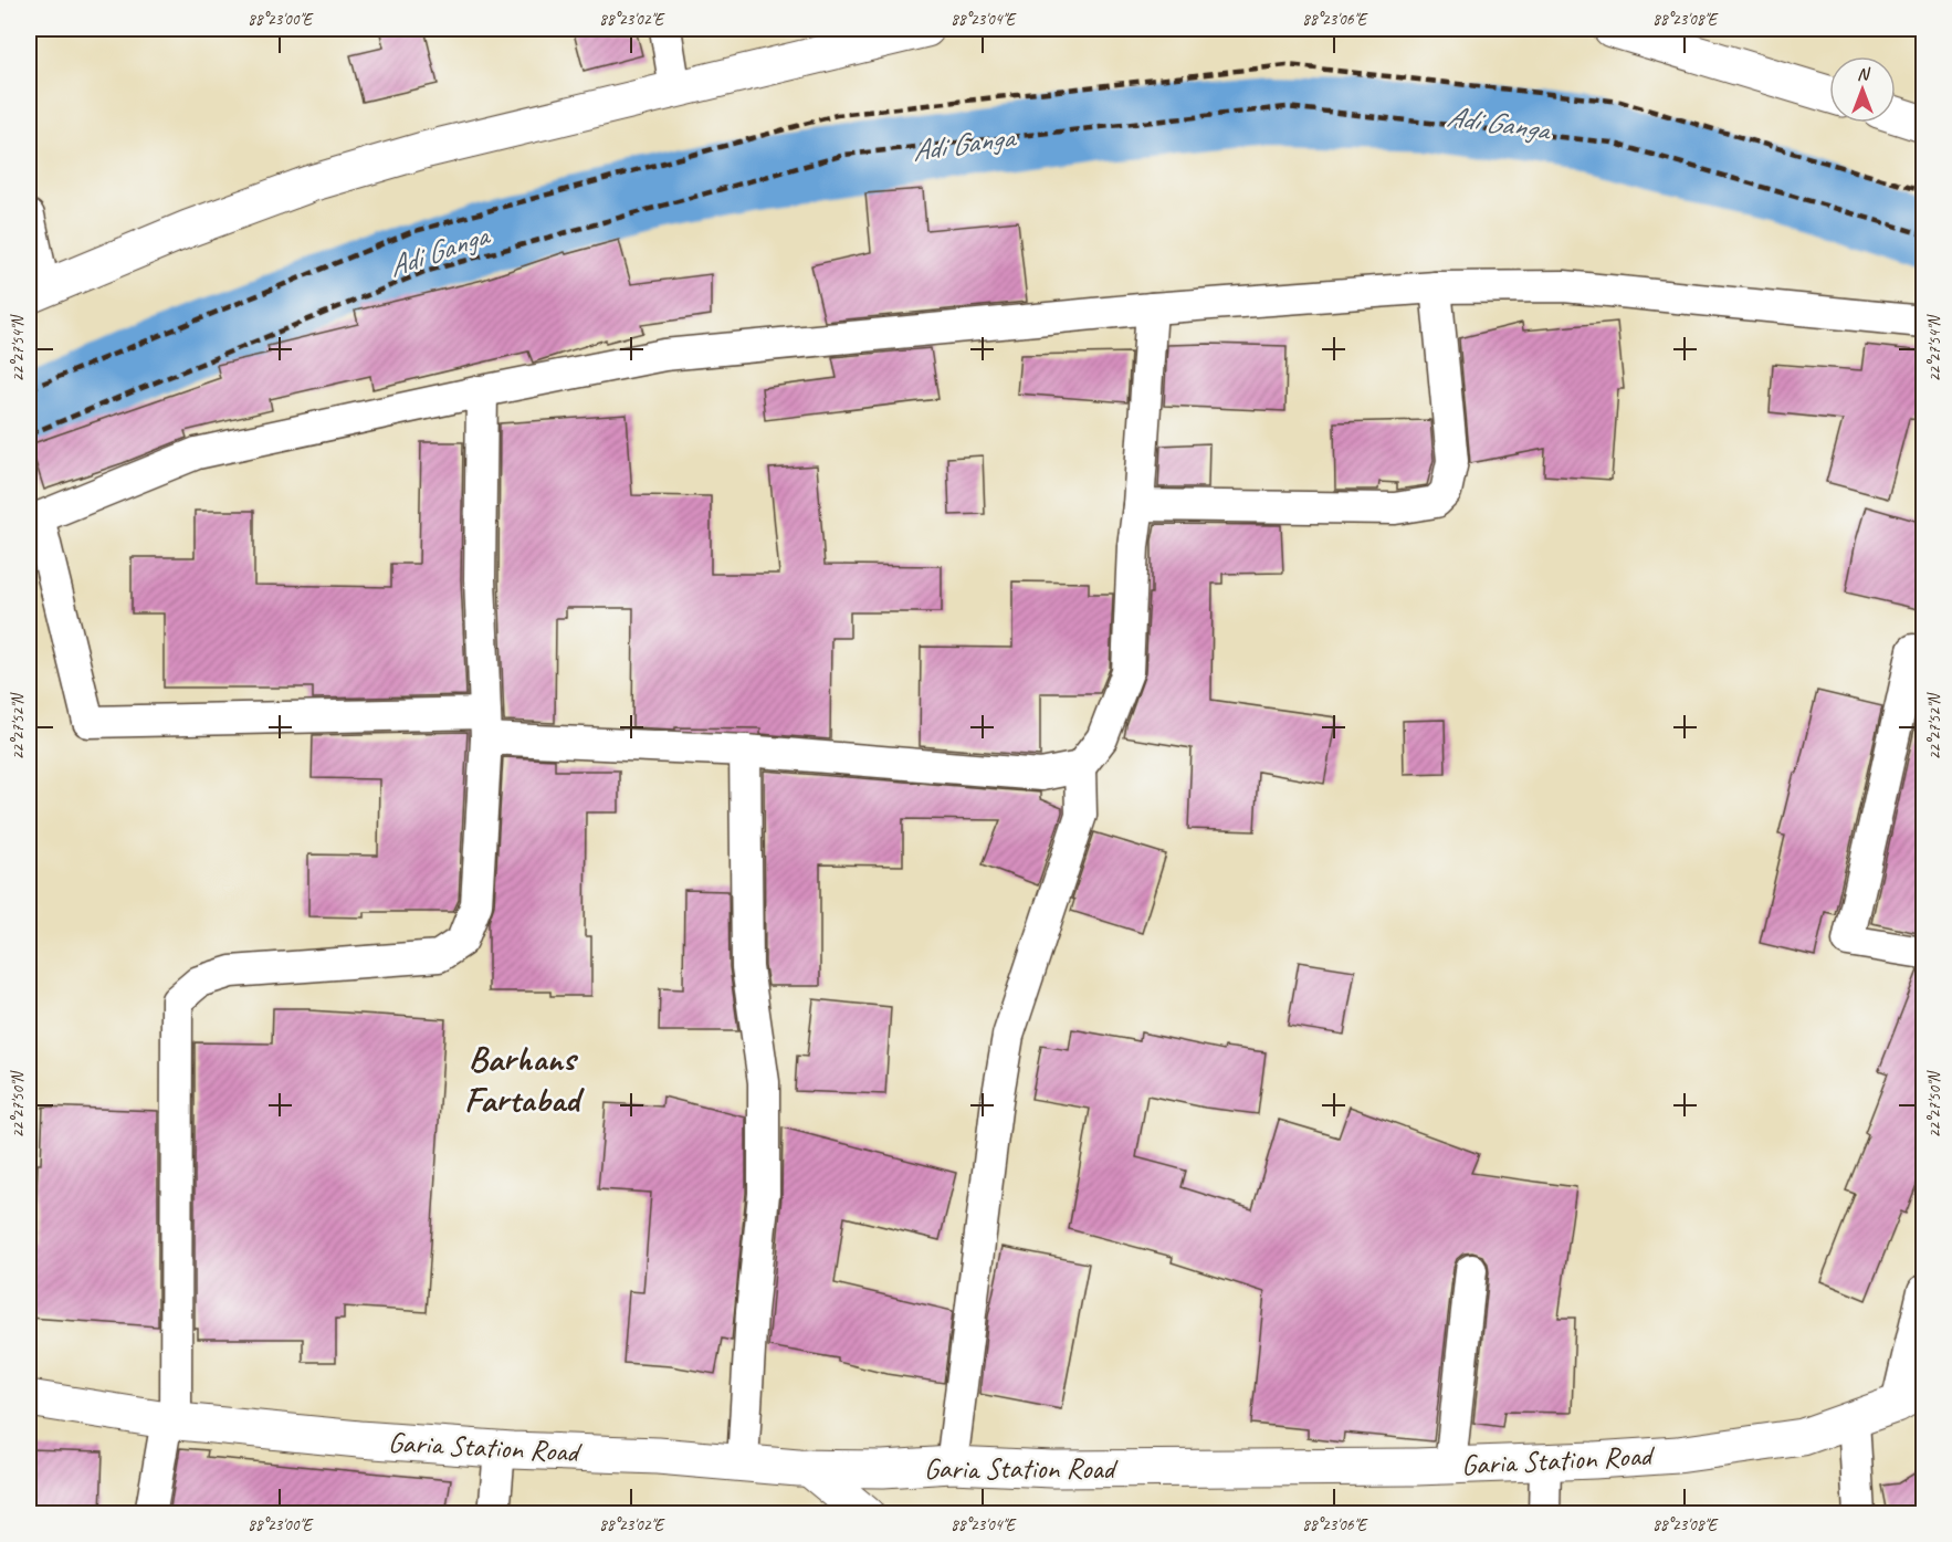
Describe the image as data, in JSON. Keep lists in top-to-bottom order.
{
  "streets": {
    "main road": ["Garia Station Road"]
  },
  "districts": ["Barhans Fartabad"],
  "water": ["Adi Ganga"],
  "north": "top",
  "coordinates": [
    "88°23'00\"E",
    "88°23'02\"E",
    "88°23'04\"E",
    "88°23'06\"E",
    "88°23'08\"E",
    "22°27'54\"N",
    "22°27'52\"N",
    "22°27'50\"N"
  ]
}
